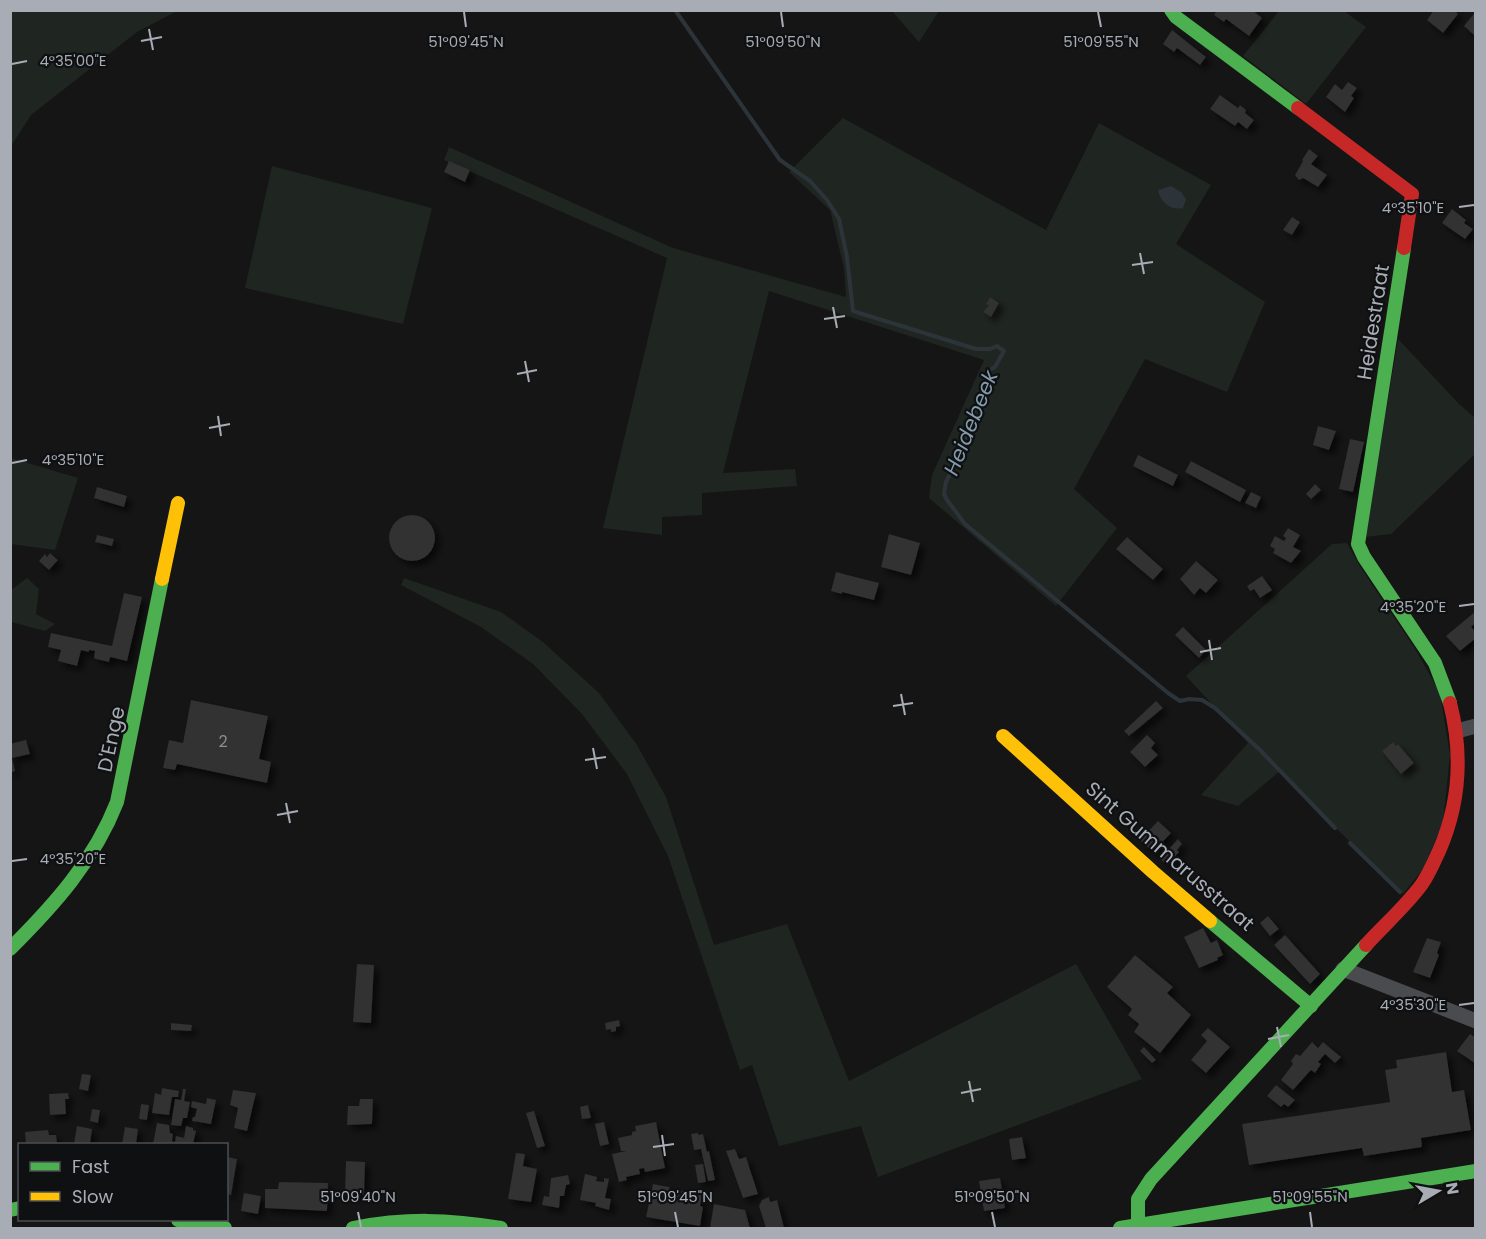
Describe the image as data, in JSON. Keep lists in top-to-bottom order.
{
  "streets": {
    "street": ["Heidestraat", "D'Enge", "Sint Gummarusstraat"]
  },
  "water": ["Heidebeek"],
  "house_numbers": ["2"],
  "legend": ["Fast", "Slow"],
  "north": "right",
  "coordinates": [
    "51°09'45\"N",
    "51°09'50\"N",
    "51°09'55\"N",
    "4°35'00\"E",
    "4°35'10\"E",
    "4°35'20\"E",
    "4°35'30\"E",
    "51°09'40\"N"
  ]
}
